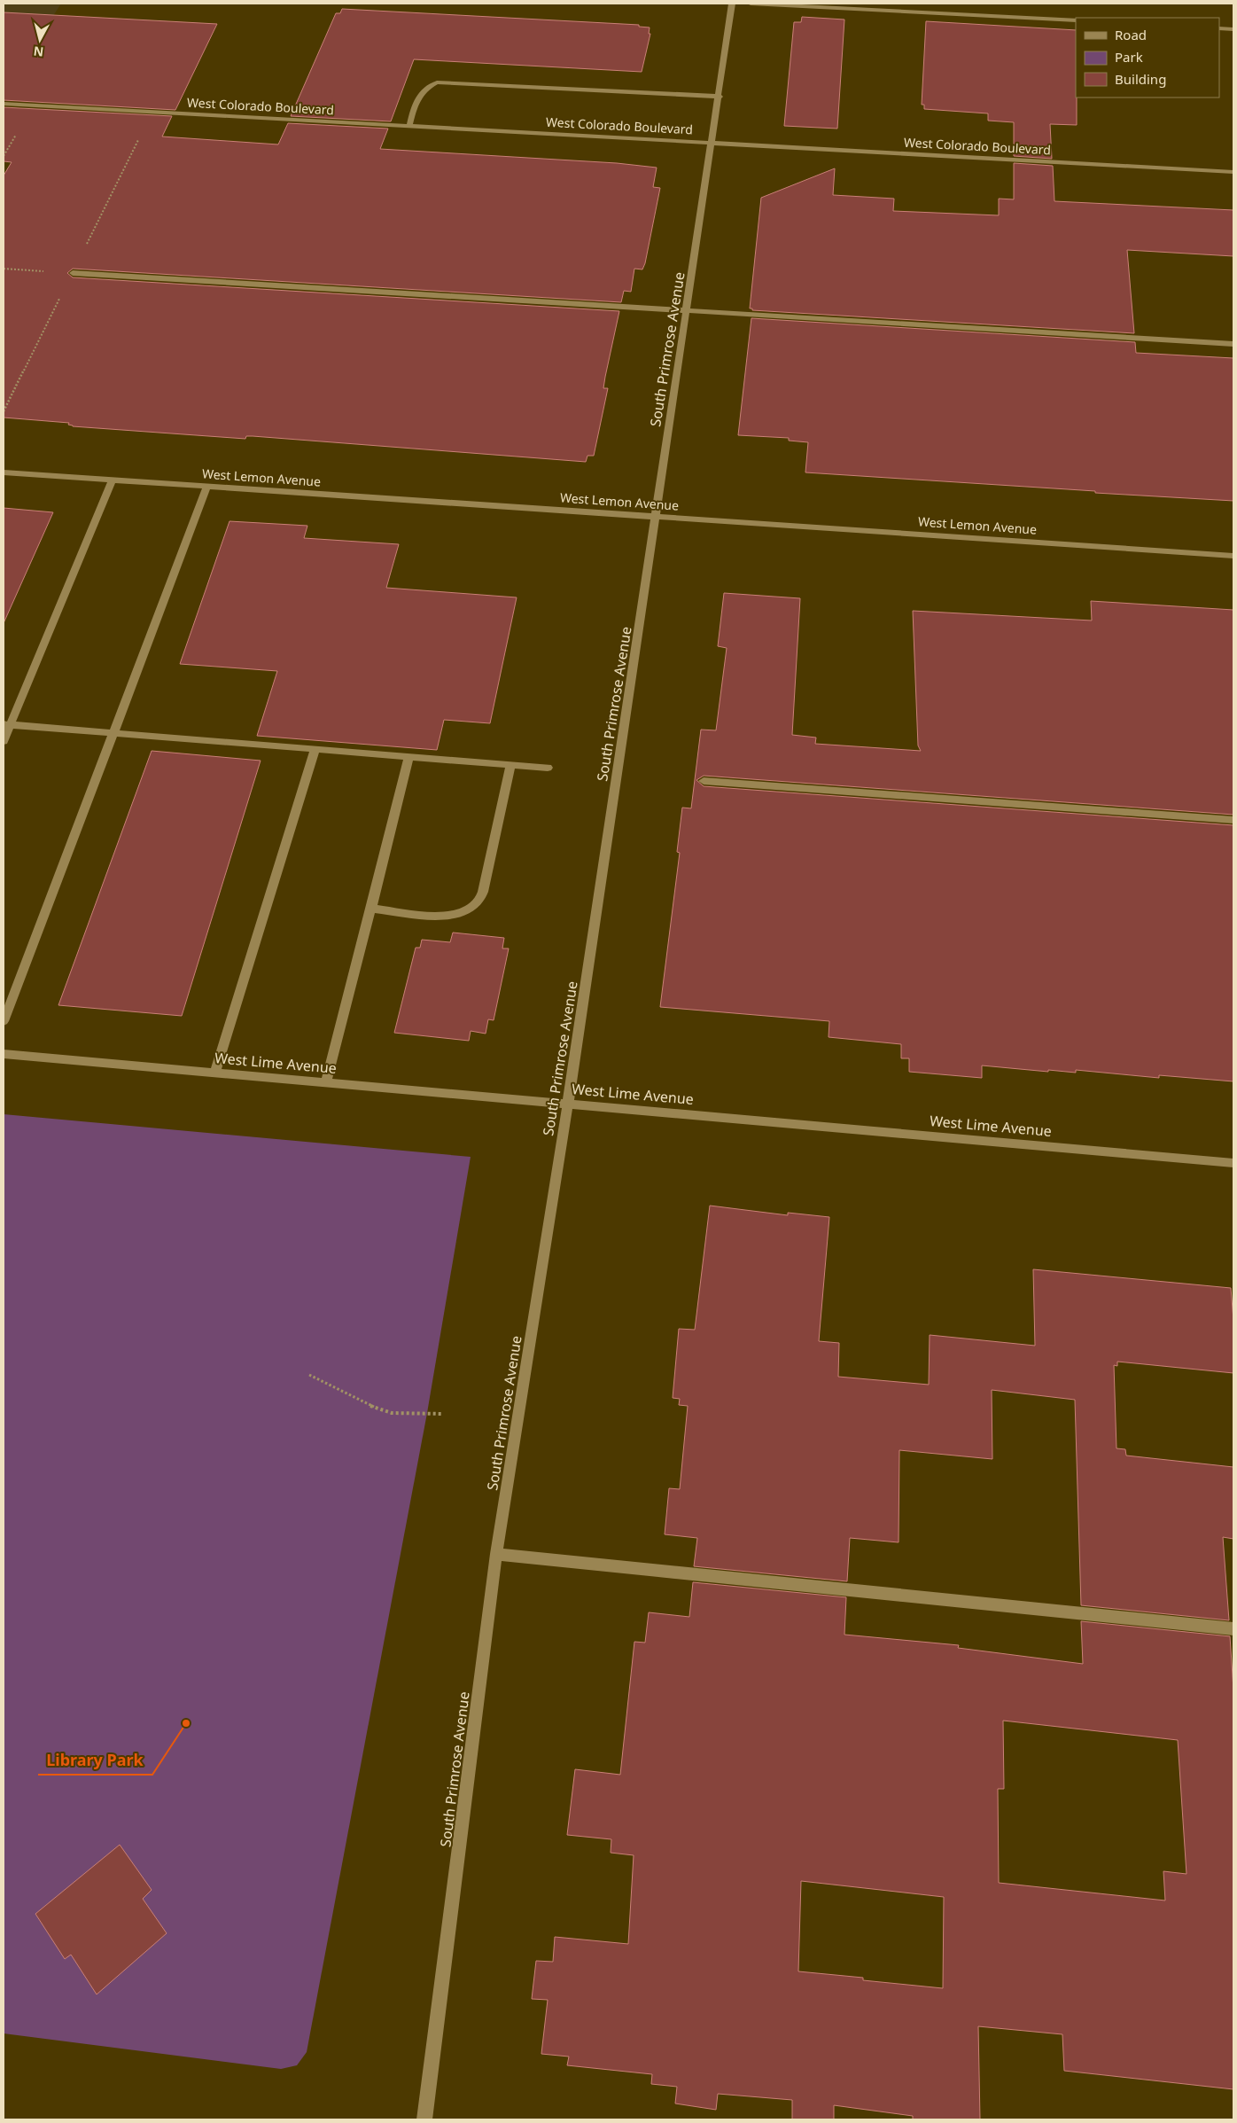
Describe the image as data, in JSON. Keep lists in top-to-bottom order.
{
  "streets": {
    "street": [
      "West Colorado Boulevard",
      "South Primrose Avenue",
      "West Lemon Avenue",
      "West Lime Avenue"
    ]
  },
  "crossings": [
    ["West Colorado Boulevard", "South Primrose Avenue"],
    ["South Primrose Avenue", "West Lemon Avenue"],
    ["South Primrose Avenue", "West Lime Avenue"]
  ],
  "places": ["Library Park"],
  "legend": ["Road", "Park", "Building"],
  "north": "bottom"
}
